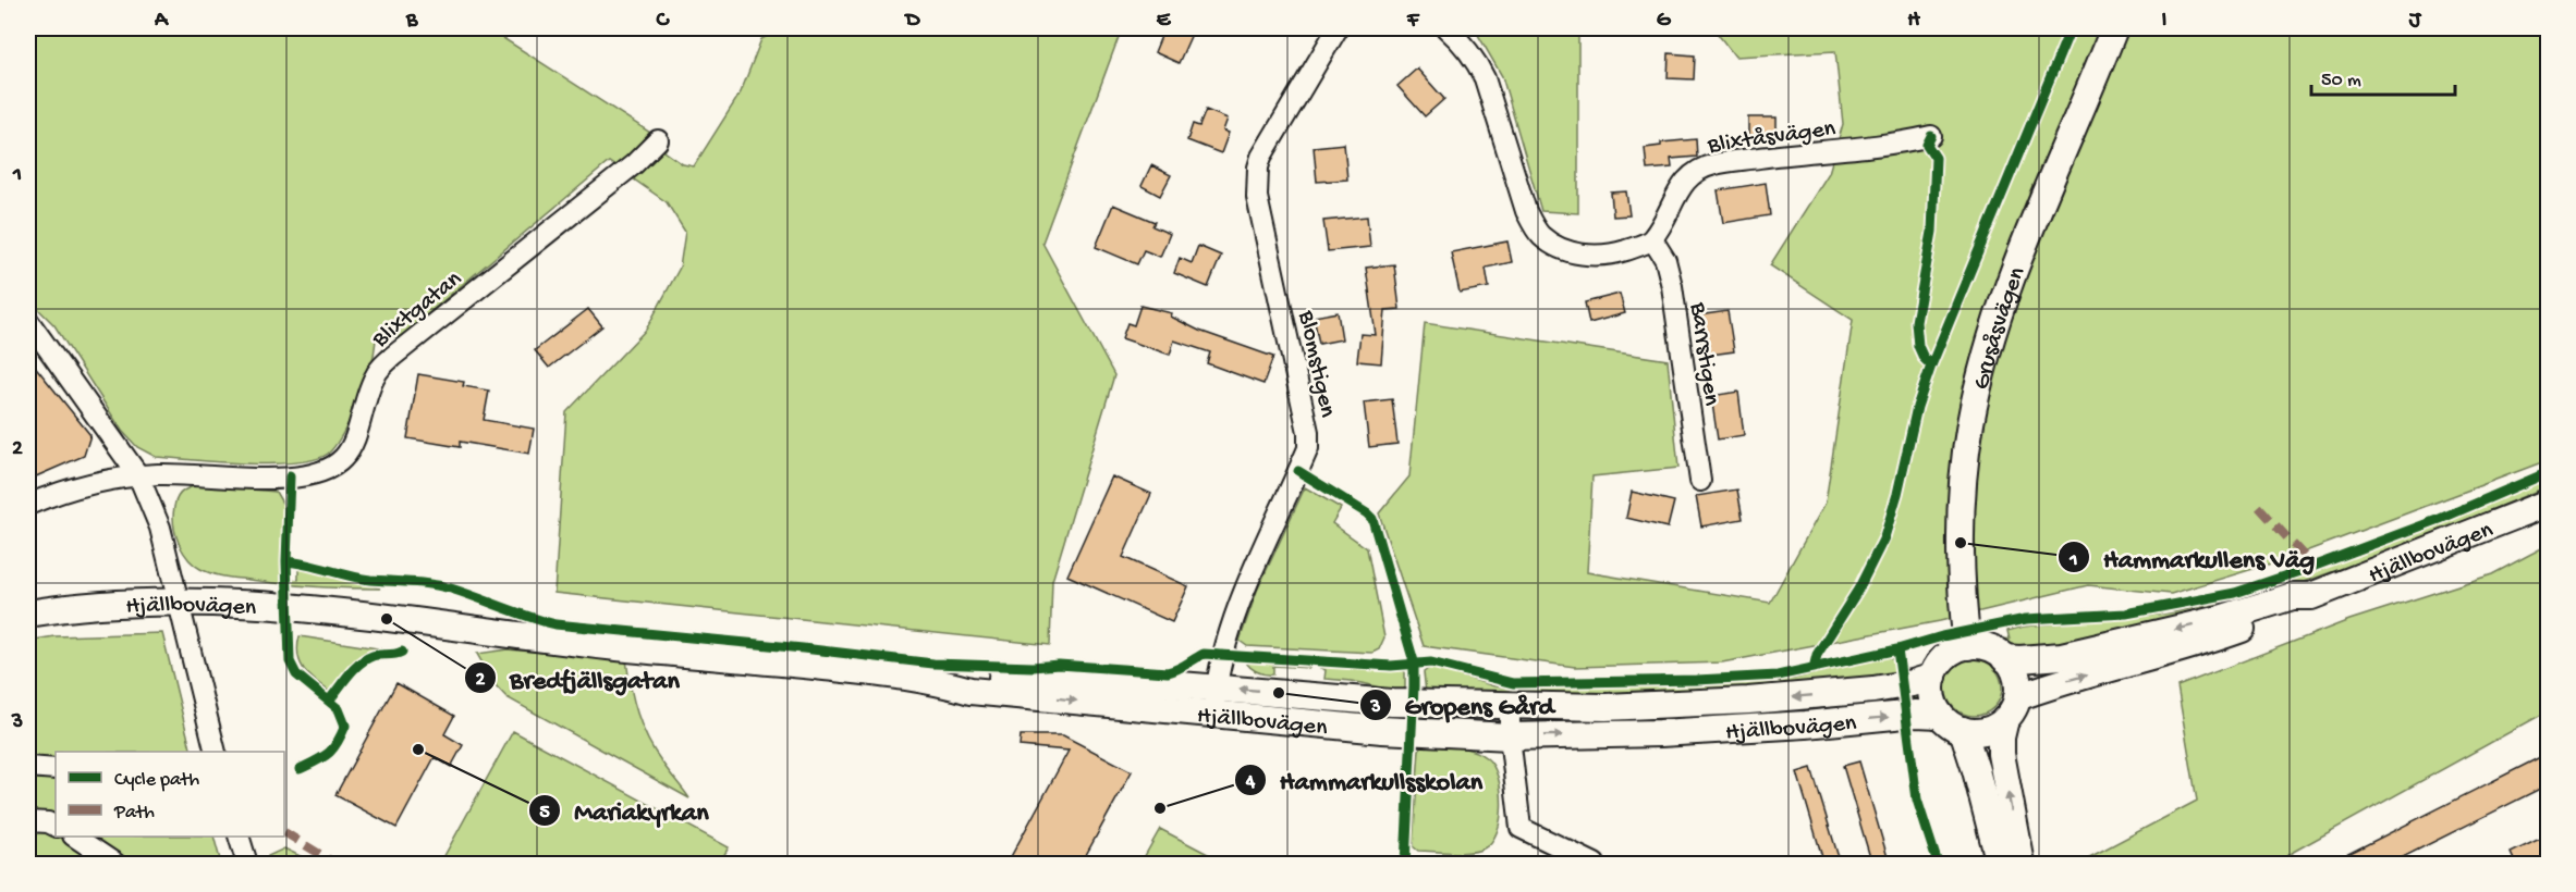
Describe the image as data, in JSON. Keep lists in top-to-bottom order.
{
  "streets": {
    "street": [
      "Blixtåsvägen",
      "Blixtgatan",
      "Grusåsvägen",
      "Barrstigen",
      "Blomstigen",
      "Hjällbovägen"
    ]
  },
  "crossings": [
    ["Blixtåsvägen", "Barrstigen"],
    ["Grusåsvägen", "Hjällbovägen"],
    ["Blomstigen", "Hjällbovägen"]
  ],
  "places": [
    "Hammarkullens Väg",
    "Bredfjällsgatan",
    "Gropens Gård",
    "Mariakyrkan",
    "Hammarkullsskolan"
  ],
  "legend": ["Cycle path", "Path"],
  "scale_bar": "50 m",
  "grid": {
    "columns": [
      "A",
      "B",
      "C",
      "D",
      "E",
      "F",
      "G",
      "H",
      "I",
      "J"
    ],
    "rows": ["1", "2", "3"]
  }
}
